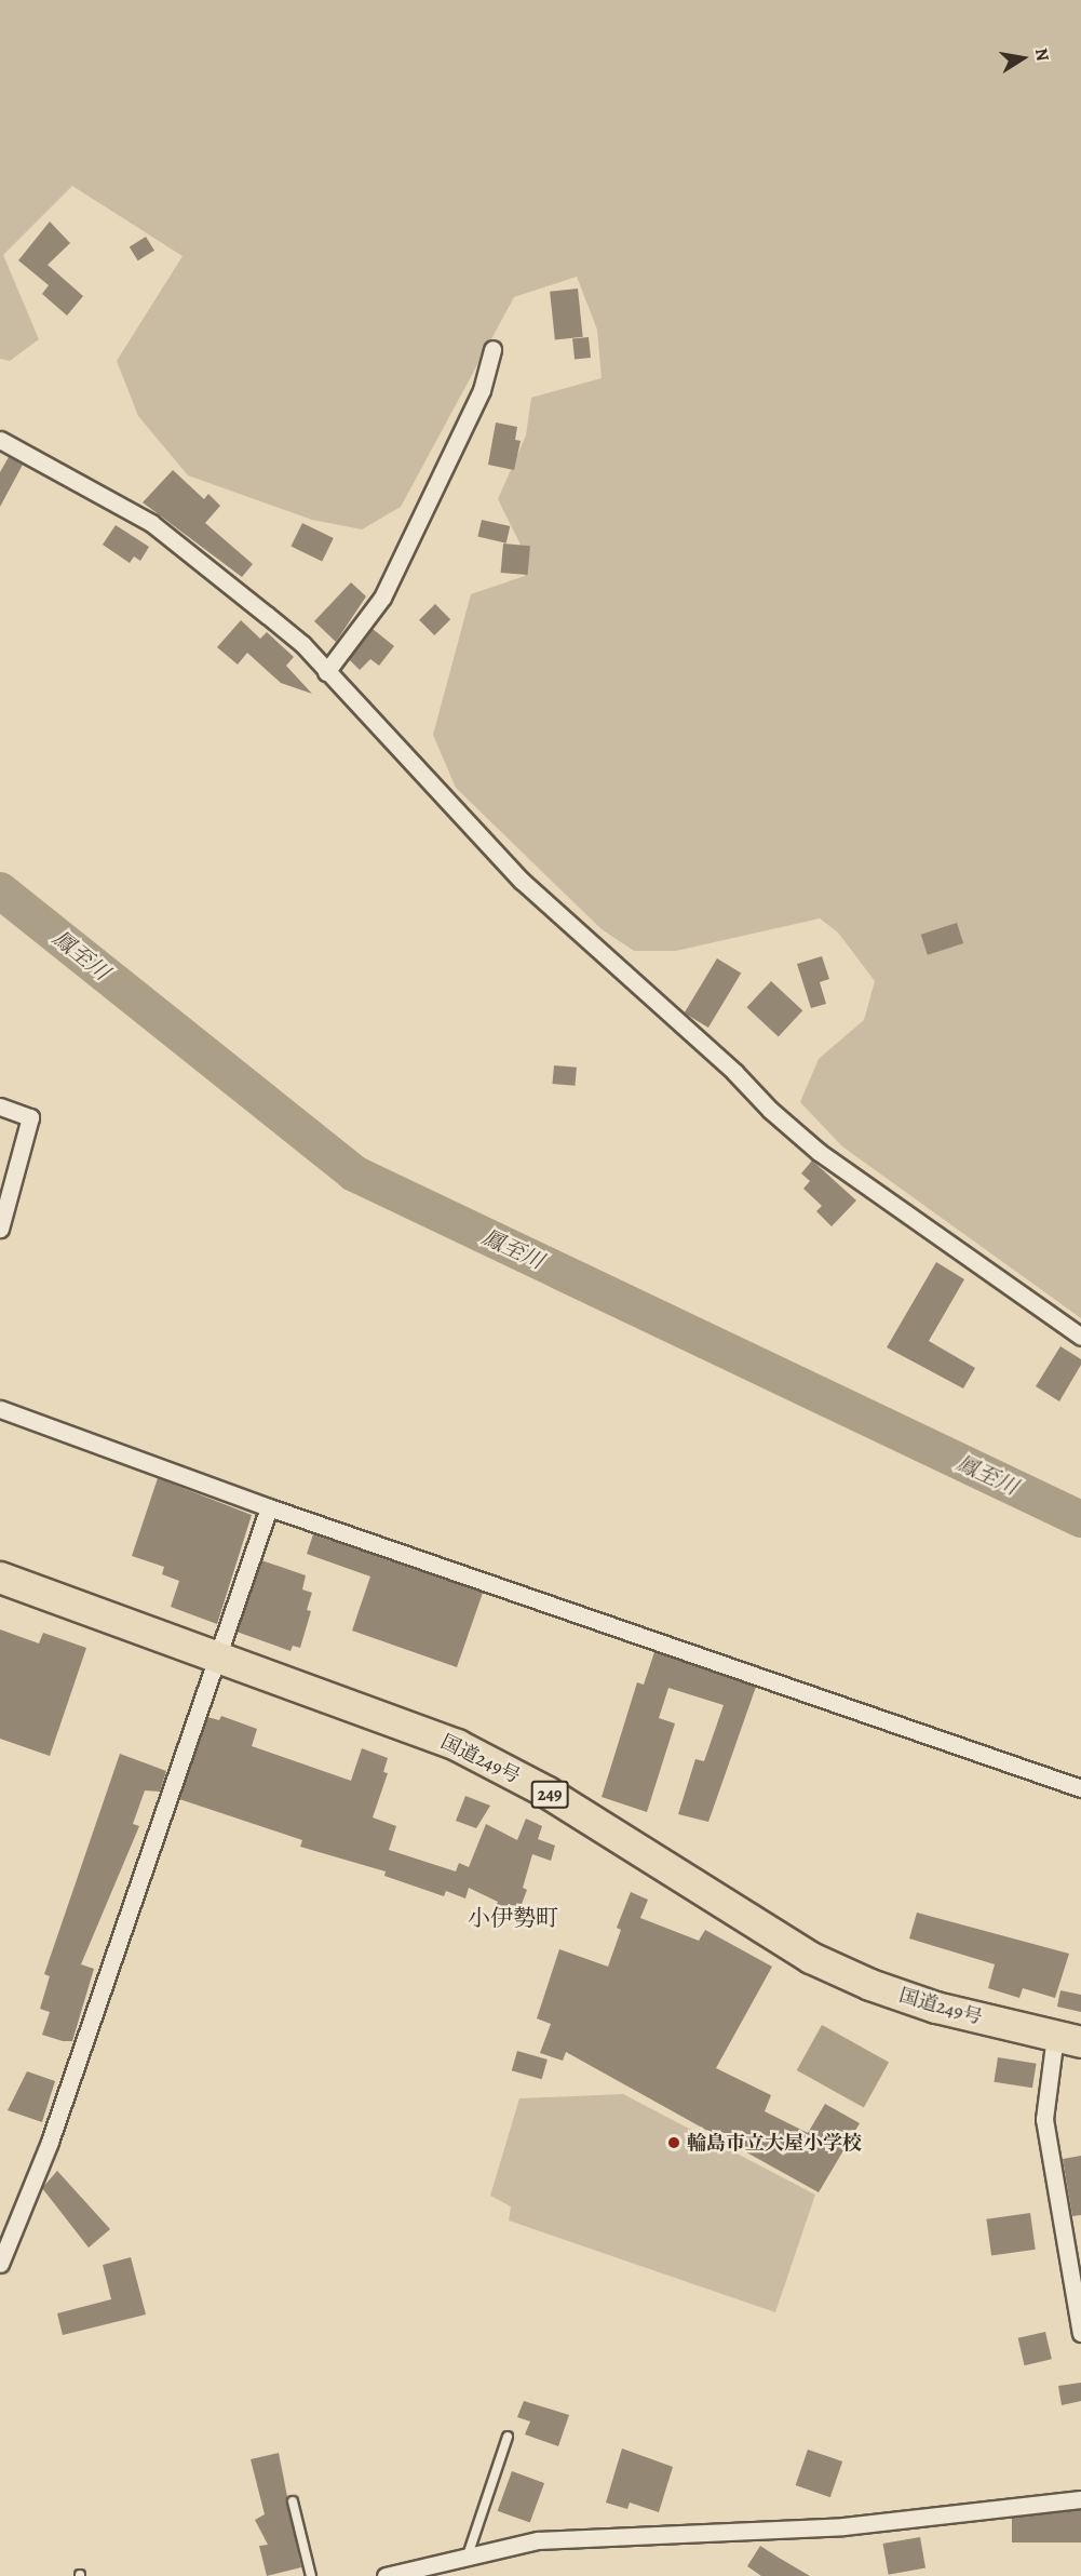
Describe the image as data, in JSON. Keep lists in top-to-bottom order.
{
  "streets": {
    "highway": ["国道249号", "249"]
  },
  "districts": ["小伊勢町"],
  "water": ["鳳至川"],
  "places": ["輪島市立大屋小学校"],
  "north": "right"
}
